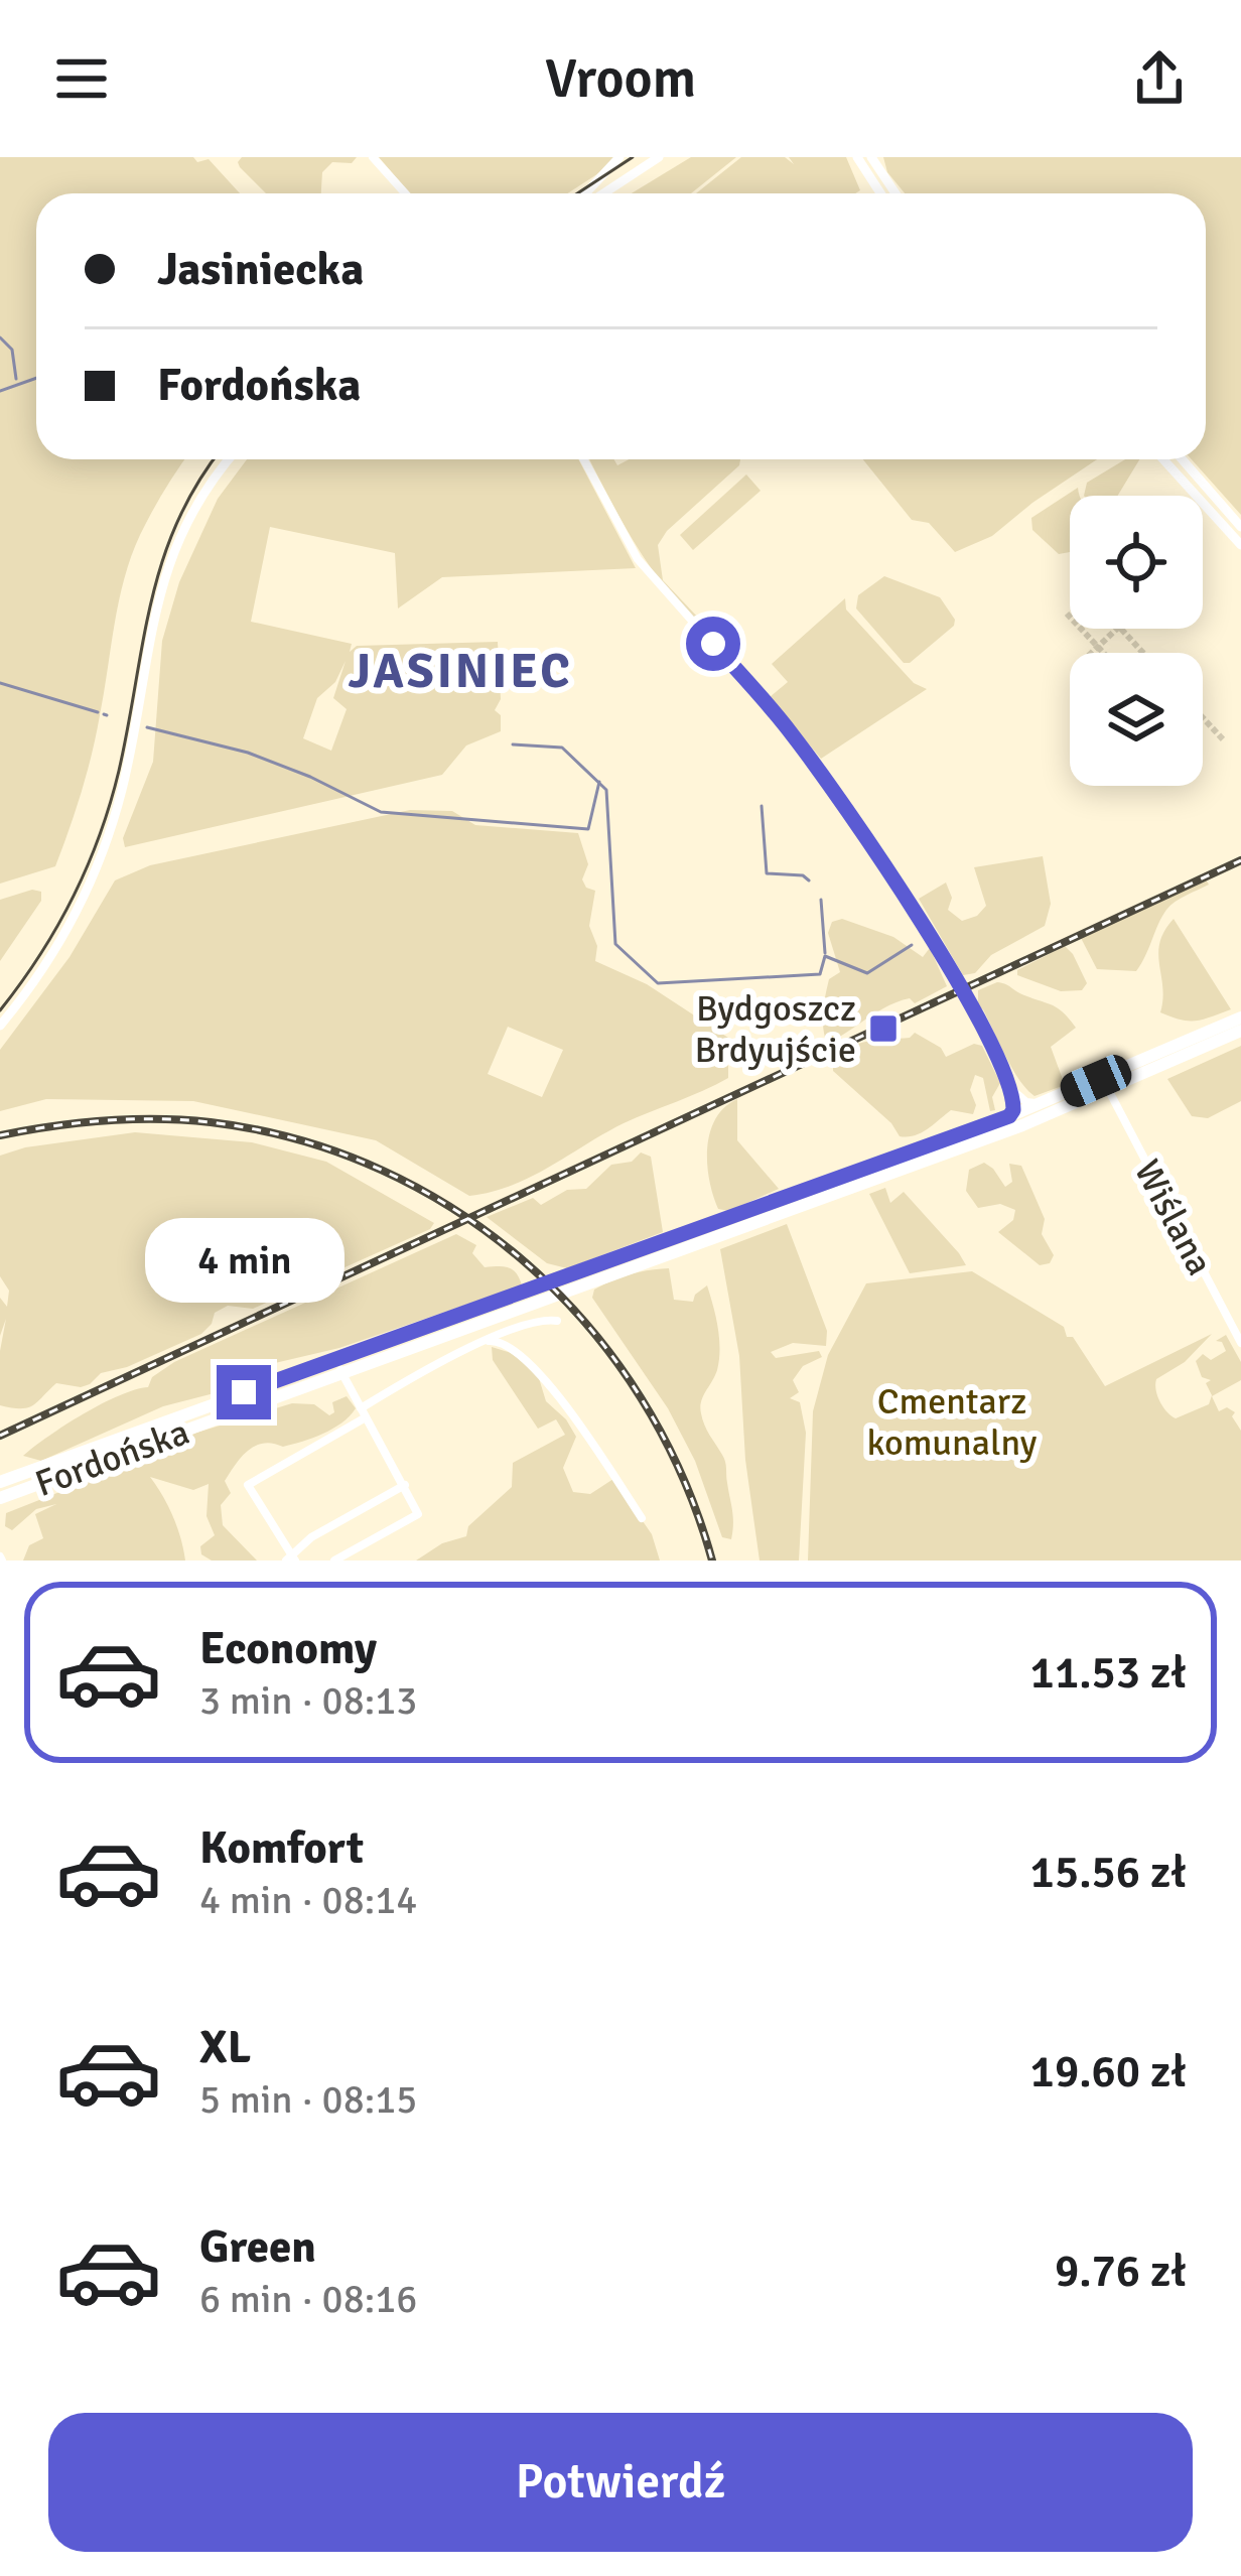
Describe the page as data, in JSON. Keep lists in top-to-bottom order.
{
  "streets": {
    "main road": ["Fordońska"],
    "street": ["Wiślana"]
  },
  "crossings": [
    ["Wiślana", "Fordońska"]
  ],
  "districts": ["JASINIEC"],
  "parks": ["Cmentarz komunalny"],
  "places": {
    "transit": ["Bydgoszcz Brdyujście"]
  },
  "page": {
    "header": "Vroom",
    "banner": ["Jasiniecka", "Fordońska"],
    "bubble": "4 min",
    "list": [
      {
        "name": "Economy",
        "note": "3 min · 08:13",
        "value": "11.53 zł"
      },
      {
        "name": "Komfort",
        "note": "4 min · 08:14",
        "value": "15.56 zł"
      },
      {
        "name": "XL",
        "note": "5 min · 08:15",
        "value": "19.60 zł"
      },
      {
        "name": "Green",
        "note": "6 min · 08:16",
        "value": "9.76 zł"
      }
    ],
    "buttons": "Potwierdź"
  }
}
